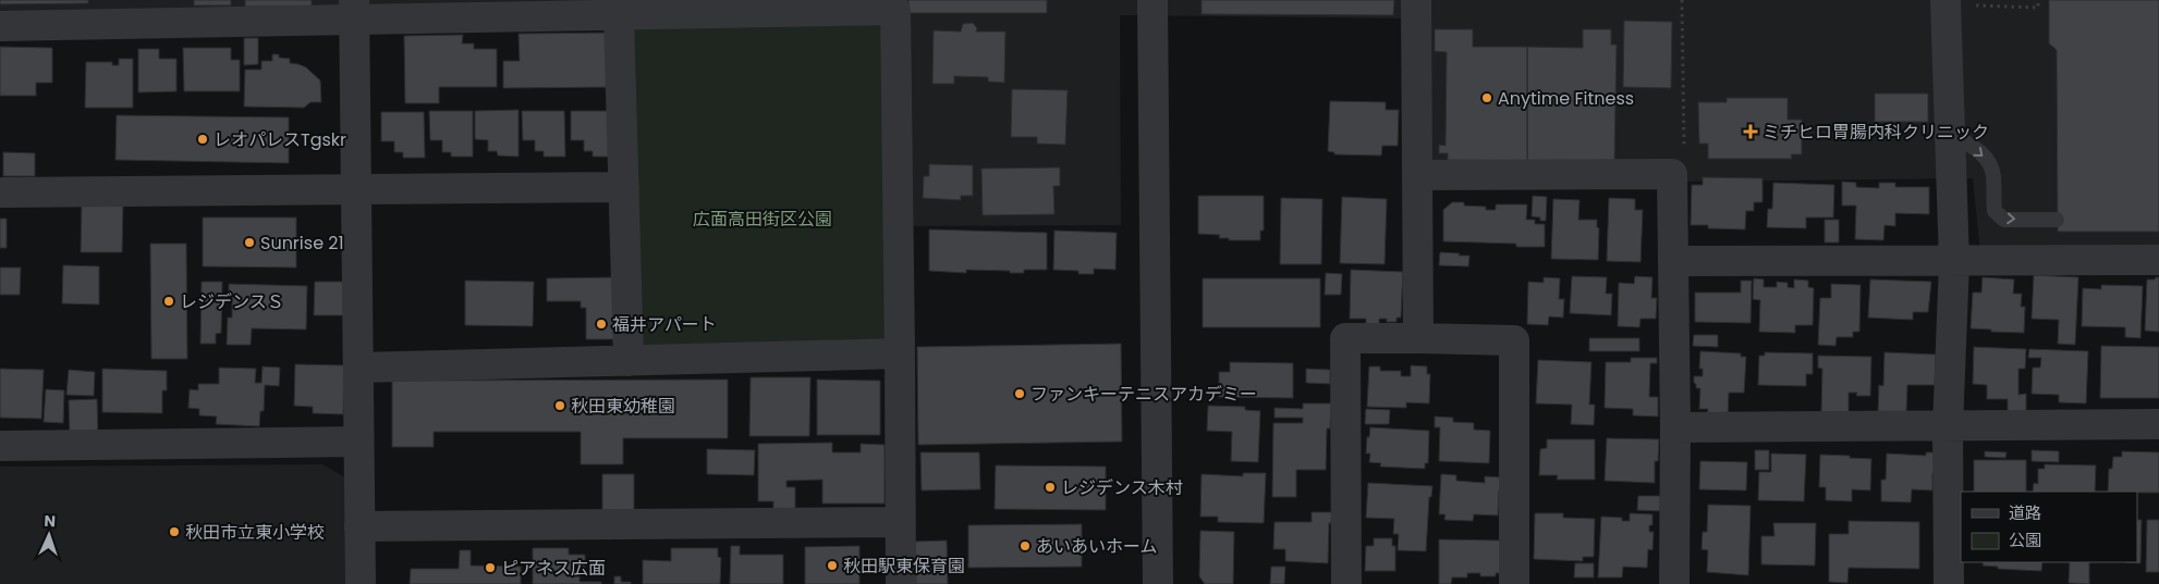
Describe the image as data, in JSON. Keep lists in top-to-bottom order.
{
  "parks": ["広面高田街区公園"],
  "places": {
    "other": [
      "Anytime Fitness",
      "レオパレスTgskr",
      "Sunrise 21",
      "レジデンスＳ",
      "福井アパート",
      "ファンキーテニスアカデミー",
      "秋田東幼稚園",
      "レジデンス木村",
      "秋田市立東小学校",
      "あいあいホーム",
      "秋田駅東保育園",
      "ピアネス広面"
    ],
    "health": ["ミチヒロ胃腸内科クリニック"]
  },
  "legend": ["道路", "公園"],
  "north": "top"
}
